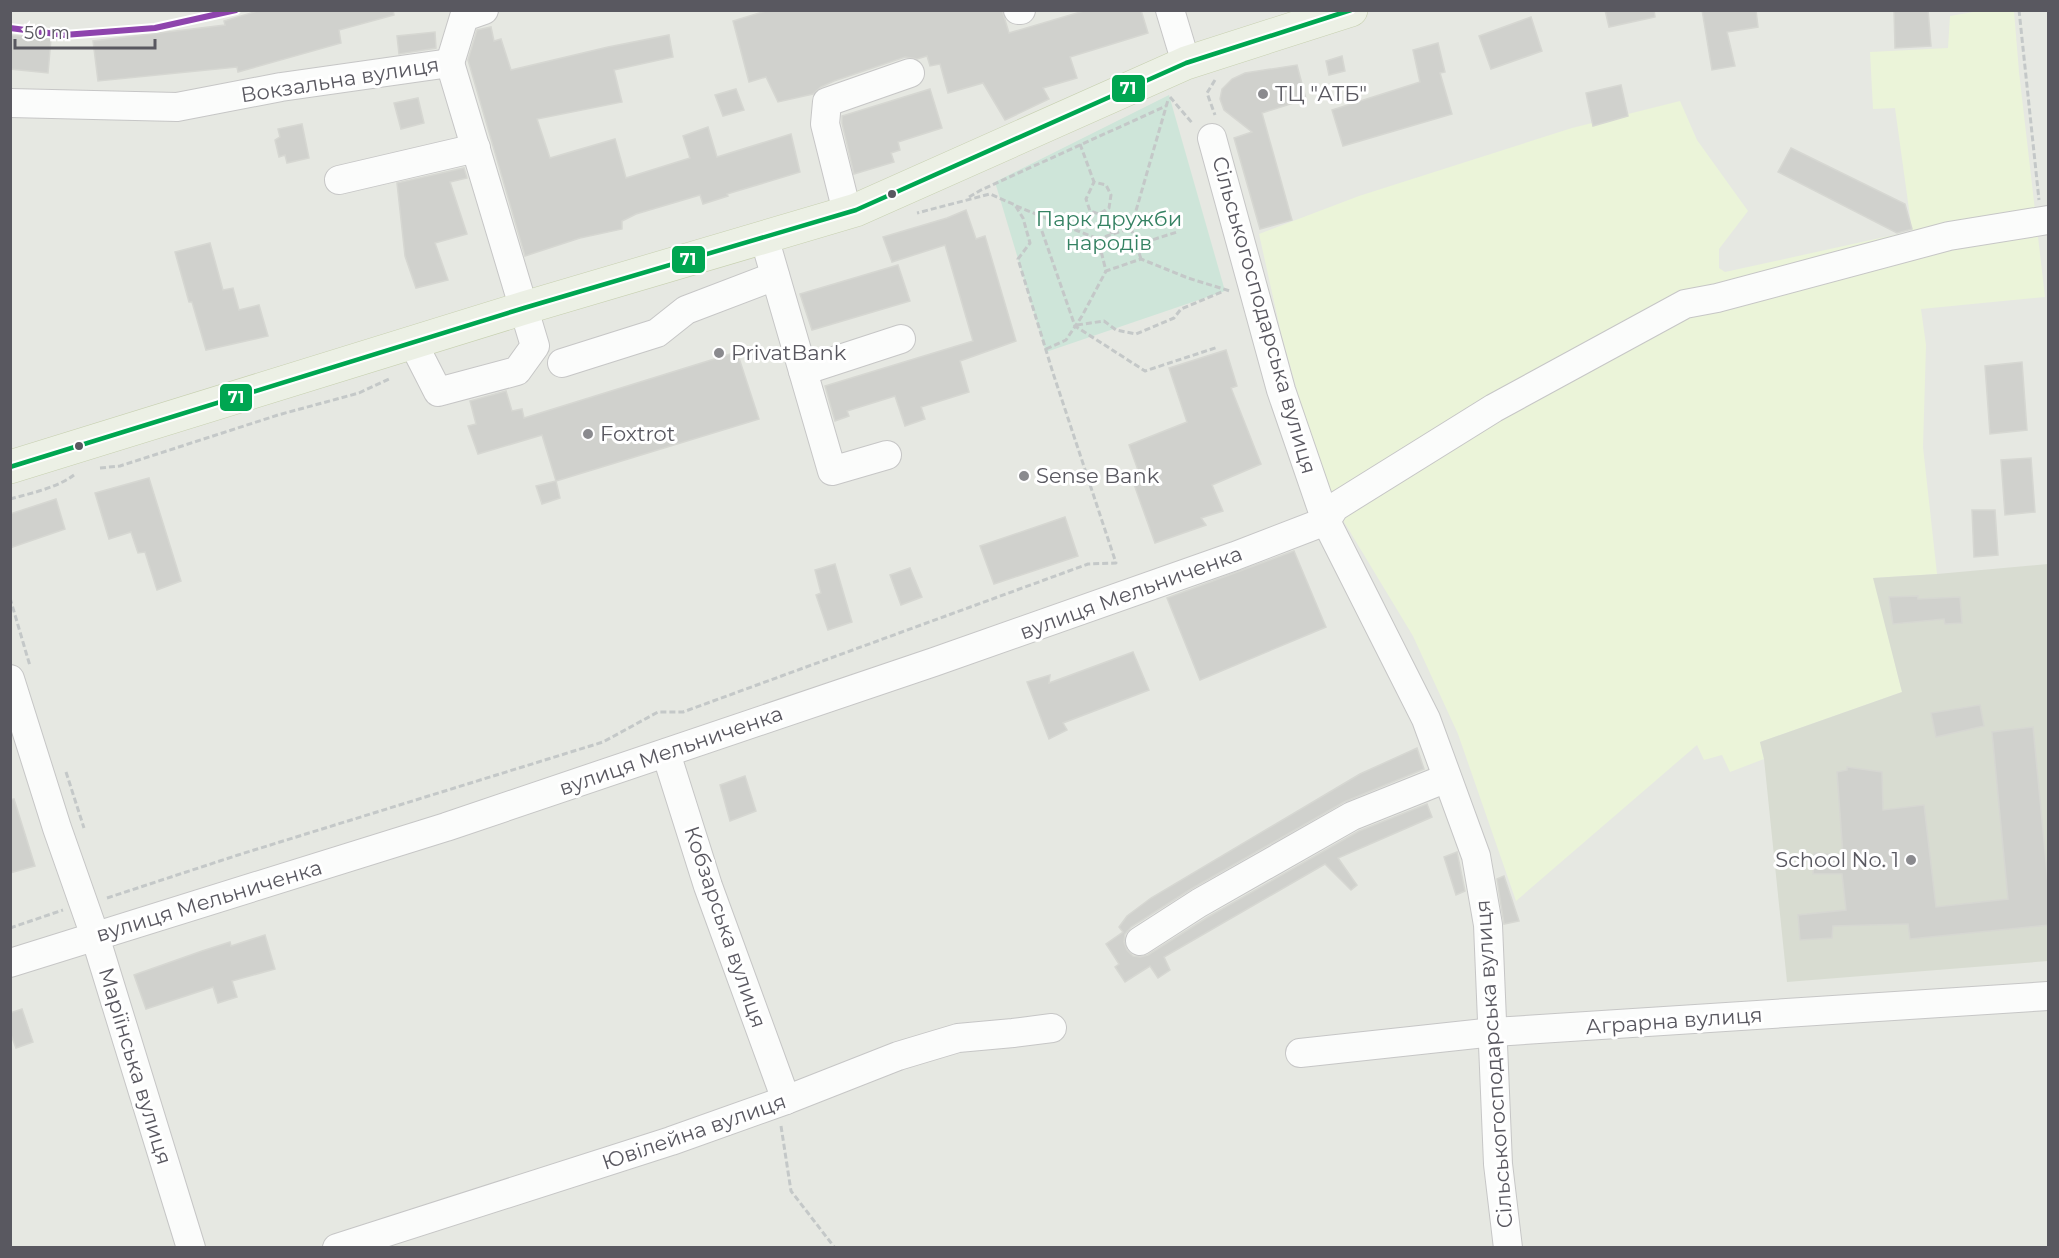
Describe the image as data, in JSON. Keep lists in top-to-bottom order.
{
  "streets": {
    "street": [
      "Вокзальна вулиця",
      "Сільськогосподарська вулиця",
      "вулиця Мельниченка",
      "Кобзарська вулиця",
      "Аграрна вулиця",
      "Маріїнська вулиця",
      "Ювілейна вулиця"
    ]
  },
  "crossings": [
    ["Сільськогосподарська вулиця", "вулиця Мельниченка"],
    ["Сільськогосподарська вулиця", "Аграрна вулиця"],
    ["вулиця Мельниченка", "Кобзарська вулиця"],
    ["вулиця Мельниченка", "Маріїнська вулиця"],
    ["Кобзарська вулиця", "Ювілейна вулиця"]
  ],
  "parks": ["Парк дружби народів"],
  "places": [
    "ТЦ \"АТБ\"",
    "PrivatBank",
    "Foxtrot",
    "Sense Bank",
    "School No. 1"
  ],
  "lines": ["transit line 71"],
  "scale_bar": "50 m"
}
